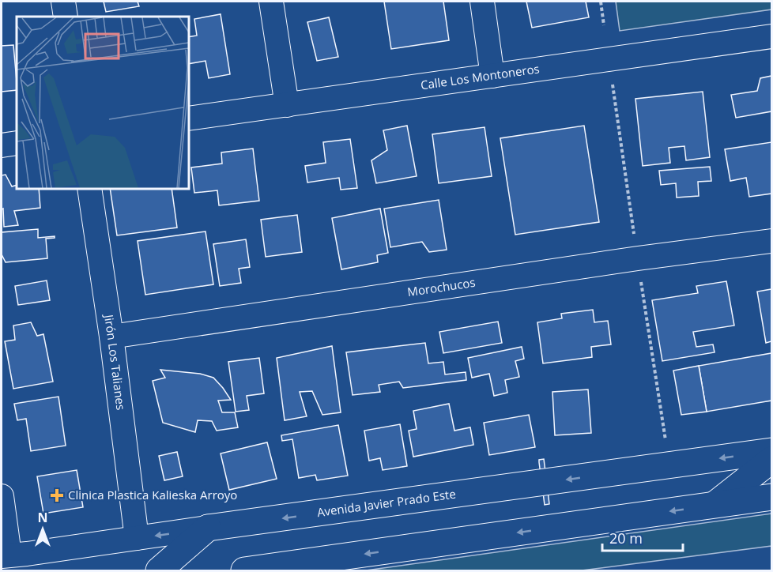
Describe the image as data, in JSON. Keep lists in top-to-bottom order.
{
  "streets": {
    "main road": ["Avenida Javier Prado Este"],
    "street": ["Calle Los Montoneros", "Morochucos", "Jirón Los Talianes"]
  },
  "crossings": [
    ["Morochucos", "Jirón Los Talianes"],
    ["Jirón Los Talianes", "Avenida Javier Prado Este"]
  ],
  "one_way": ["Avenida Javier Prado Este"],
  "places": {
    "health": ["Clinica Plastica Kalieska Arroyo"]
  },
  "scale_bar": "20 m",
  "north": "top"
}
